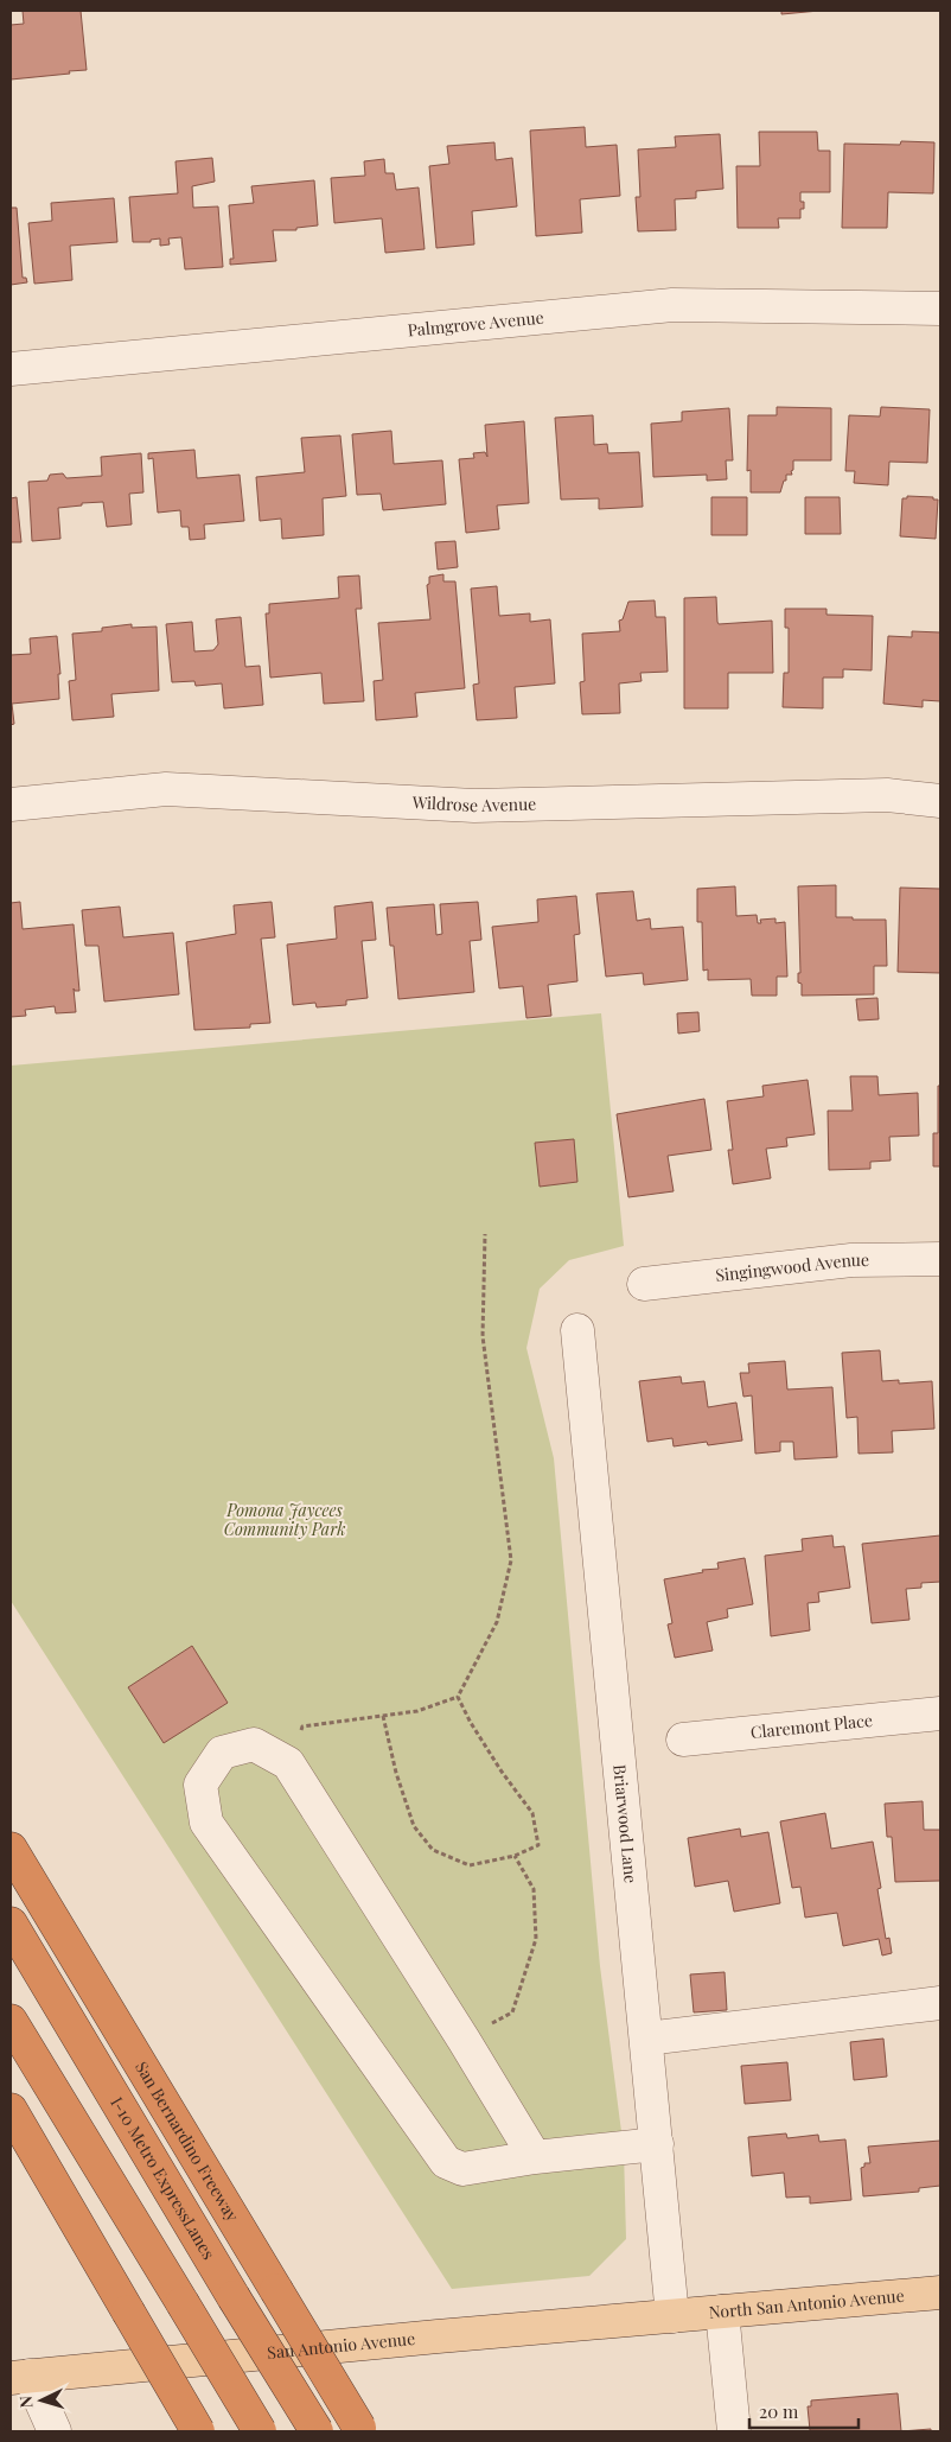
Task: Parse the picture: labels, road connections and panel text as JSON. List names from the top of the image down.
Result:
{
  "streets": {
    "highway": ["San Bernardino Freeway", "I-10 Metro ExpressLanes"],
    "main road": ["North San Antonio Avenue", "San Antonio Avenue"],
    "street": [
      "Palmgrove Avenue",
      "Wildrose Avenue",
      "Singingwood Avenue",
      "Claremont Place",
      "Briarwood Lane"
    ]
  },
  "crossings": [
    ["Briarwood Lane", "North San Antonio Avenue"],
    ["Briarwood Lane", "San Antonio Avenue"],
    ["North San Antonio Avenue", "San Antonio Avenue"]
  ],
  "parks": ["Pomona Jaycees Community Park"],
  "scale_bar": "20 m",
  "north": "left"
}
